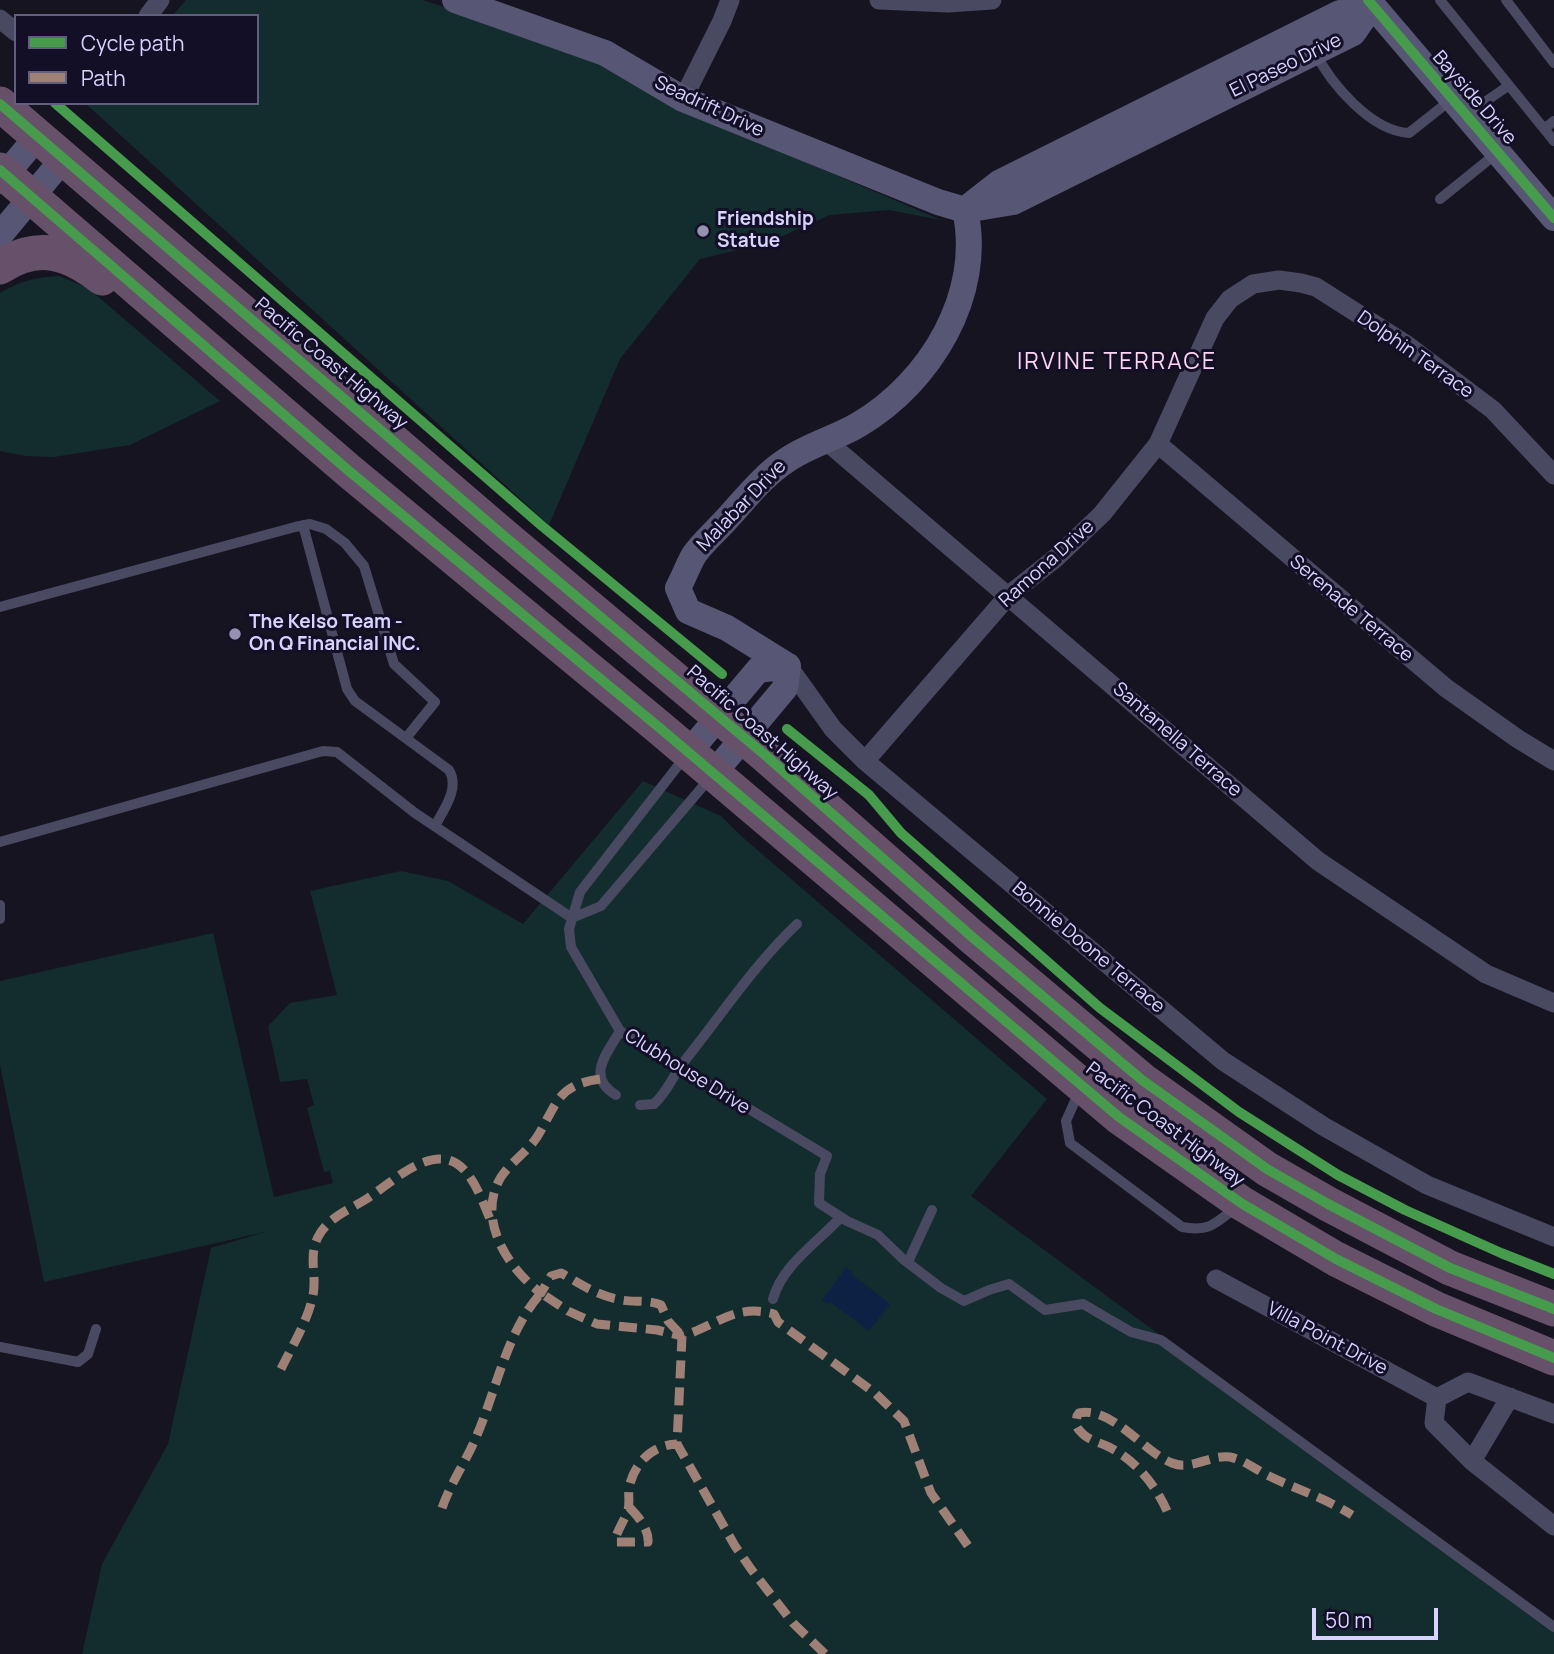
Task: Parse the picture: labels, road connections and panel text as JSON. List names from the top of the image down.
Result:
{
  "streets": {
    "highway": ["Pacific Coast Highway"],
    "street": [
      "El Paseo Drive",
      "Bayside Drive",
      "Seadrift Drive",
      "Dolphin Terrace",
      "Malabar Drive",
      "Ramona Drive",
      "Serenade Terrace",
      "Santanella Terrace",
      "Bonnie Doone Terrace",
      "Villa Point Drive"
    ],
    "lane": ["Clubhouse Drive"]
  },
  "crossings": [
    ["El Paseo Drive", "Bayside Drive"],
    ["El Paseo Drive", "Seadrift Drive"],
    ["El Paseo Drive", "Malabar Drive"],
    ["Seadrift Drive", "Malabar Drive"],
    ["Dolphin Terrace", "Ramona Drive"],
    ["Pacific Coast Highway", "Clubhouse Drive"],
    ["Malabar Drive", "Santanella Terrace"],
    ["Malabar Drive", "Bonnie Doone Terrace"],
    ["Ramona Drive", "Serenade Terrace"],
    ["Ramona Drive", "Santanella Terrace"],
    ["Ramona Drive", "Bonnie Doone Terrace"]
  ],
  "districts": ["IRVINE TERRACE"],
  "places": ["Friendship Statue", "The Kelso Team - On Q Financial INC."],
  "legend": ["Cycle path", "Path"],
  "scale_bar": "50 m"
}
